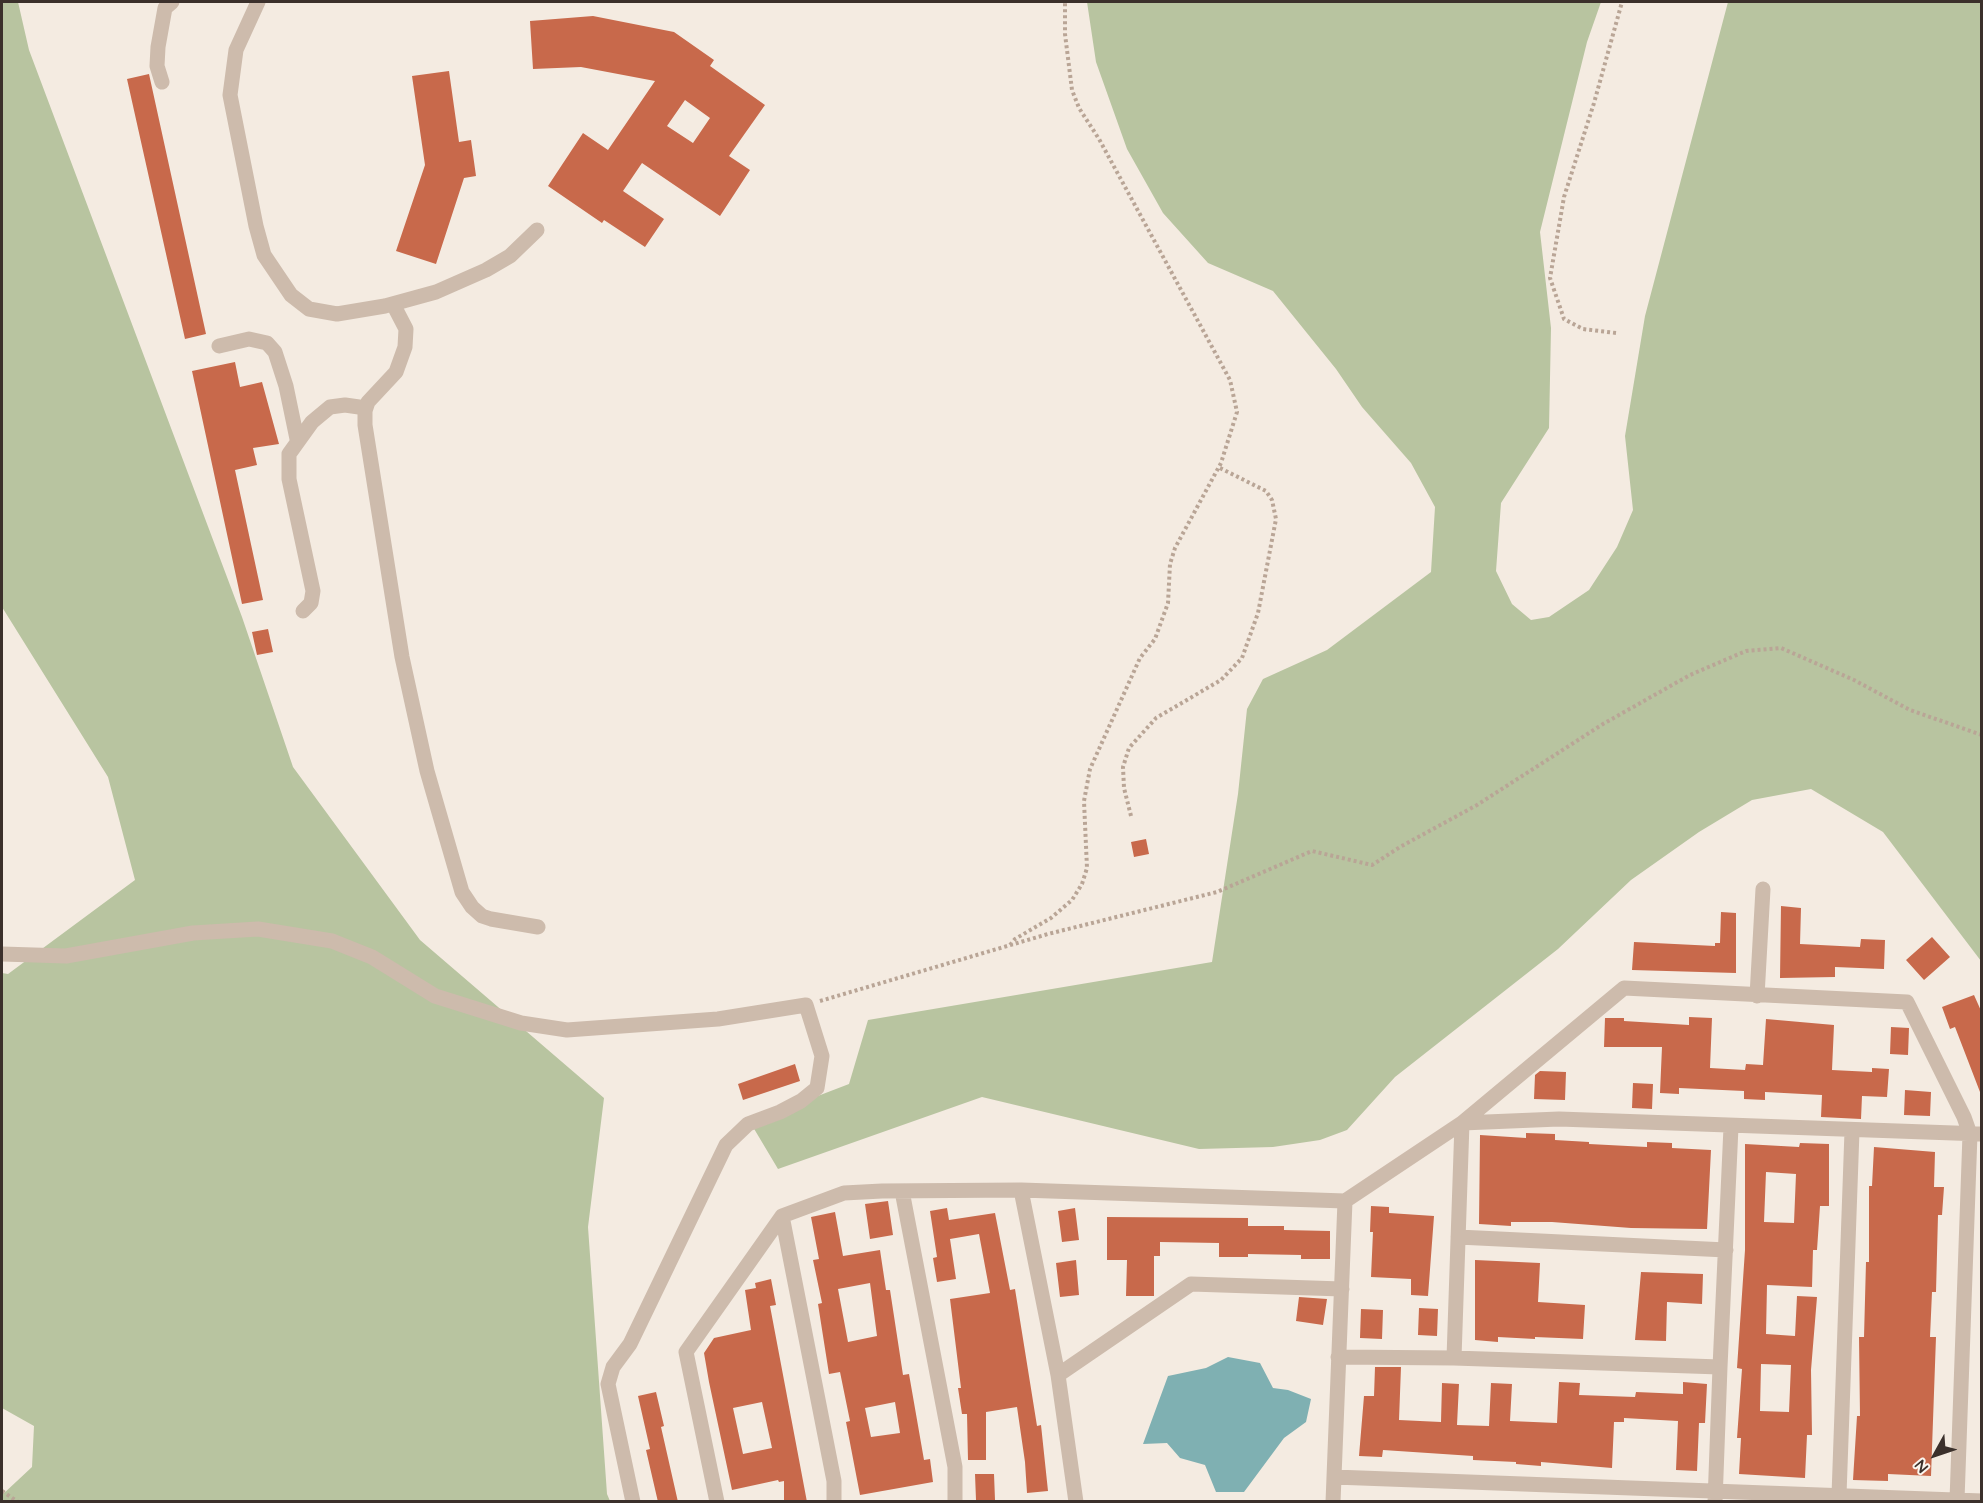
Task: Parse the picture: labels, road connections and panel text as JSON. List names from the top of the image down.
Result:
{
  "north": "bottom left"
}
